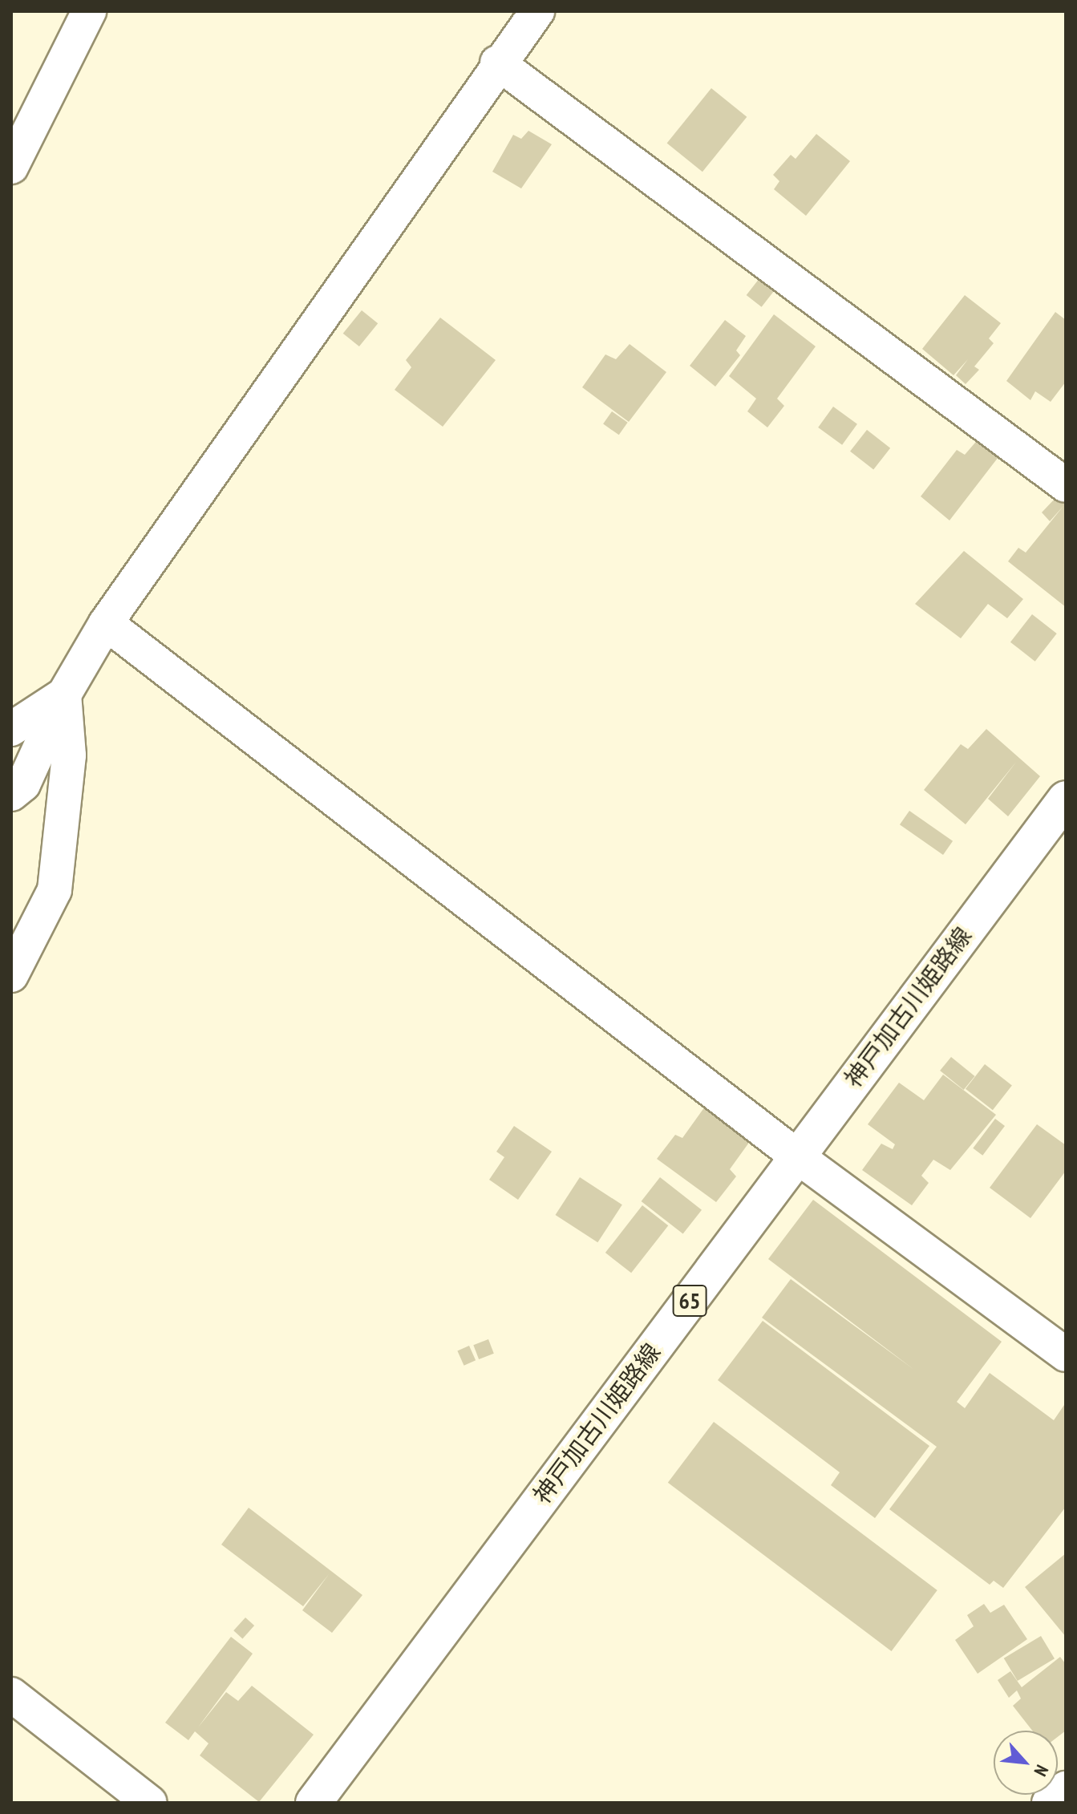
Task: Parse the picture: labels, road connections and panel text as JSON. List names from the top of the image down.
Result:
{
  "streets": {
    "main road": ["神戸加古川姫路線", "65"]
  },
  "north": "bottom right"
}
